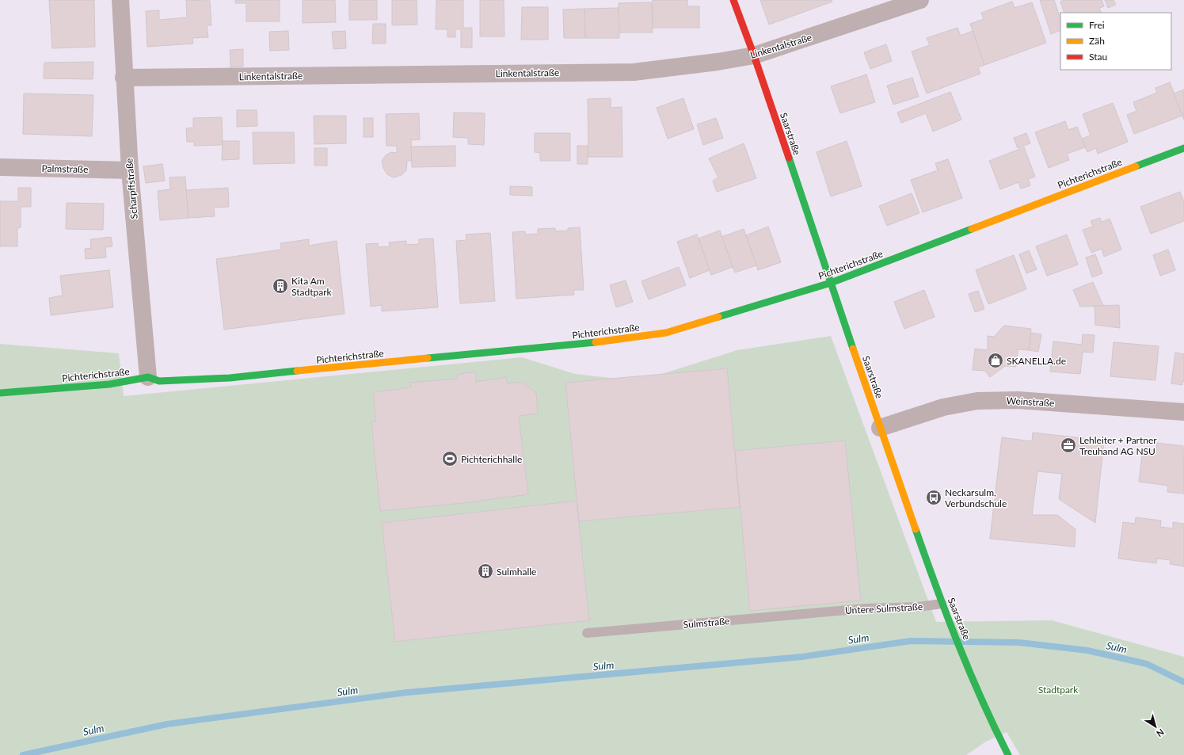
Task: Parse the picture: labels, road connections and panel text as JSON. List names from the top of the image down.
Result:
{
  "streets": {
    "street": [
      "Linkentalstraße",
      "Saarstraße",
      "Palmstraße",
      "Pichterichstraße",
      "Scharpffstraße",
      "Weinstraße"
    ],
    "lane": ["Untere Sulmstraße", "Sulmstraße"]
  },
  "crossings": [
    ["Linkentalstraße", "Saarstraße"],
    ["Linkentalstraße", "Scharpffstraße"],
    ["Saarstraße", "Pichterichstraße"],
    ["Saarstraße", "Weinstraße"],
    ["Saarstraße", "Untere Sulmstraße"],
    ["Palmstraße", "Scharpffstraße"],
    ["Pichterichstraße", "Scharpffstraße"],
    ["Untere Sulmstraße", "Sulmstraße"]
  ],
  "water": ["Sulm"],
  "parks": ["Stadtpark"],
  "places": {
    "building": ["Kita Am Stadtpark", "Sulmhalle"],
    "shop": ["SKANELLA.de"],
    "office": ["Lehleiter + Partner Treuhand AG NSU"],
    "sports": ["Pichterichhalle"],
    "bus stop": ["Neckarsulm, Verbundschule"]
  },
  "legend": ["Frei", "Zäh", "Stau"],
  "north": "bottom right"
}
